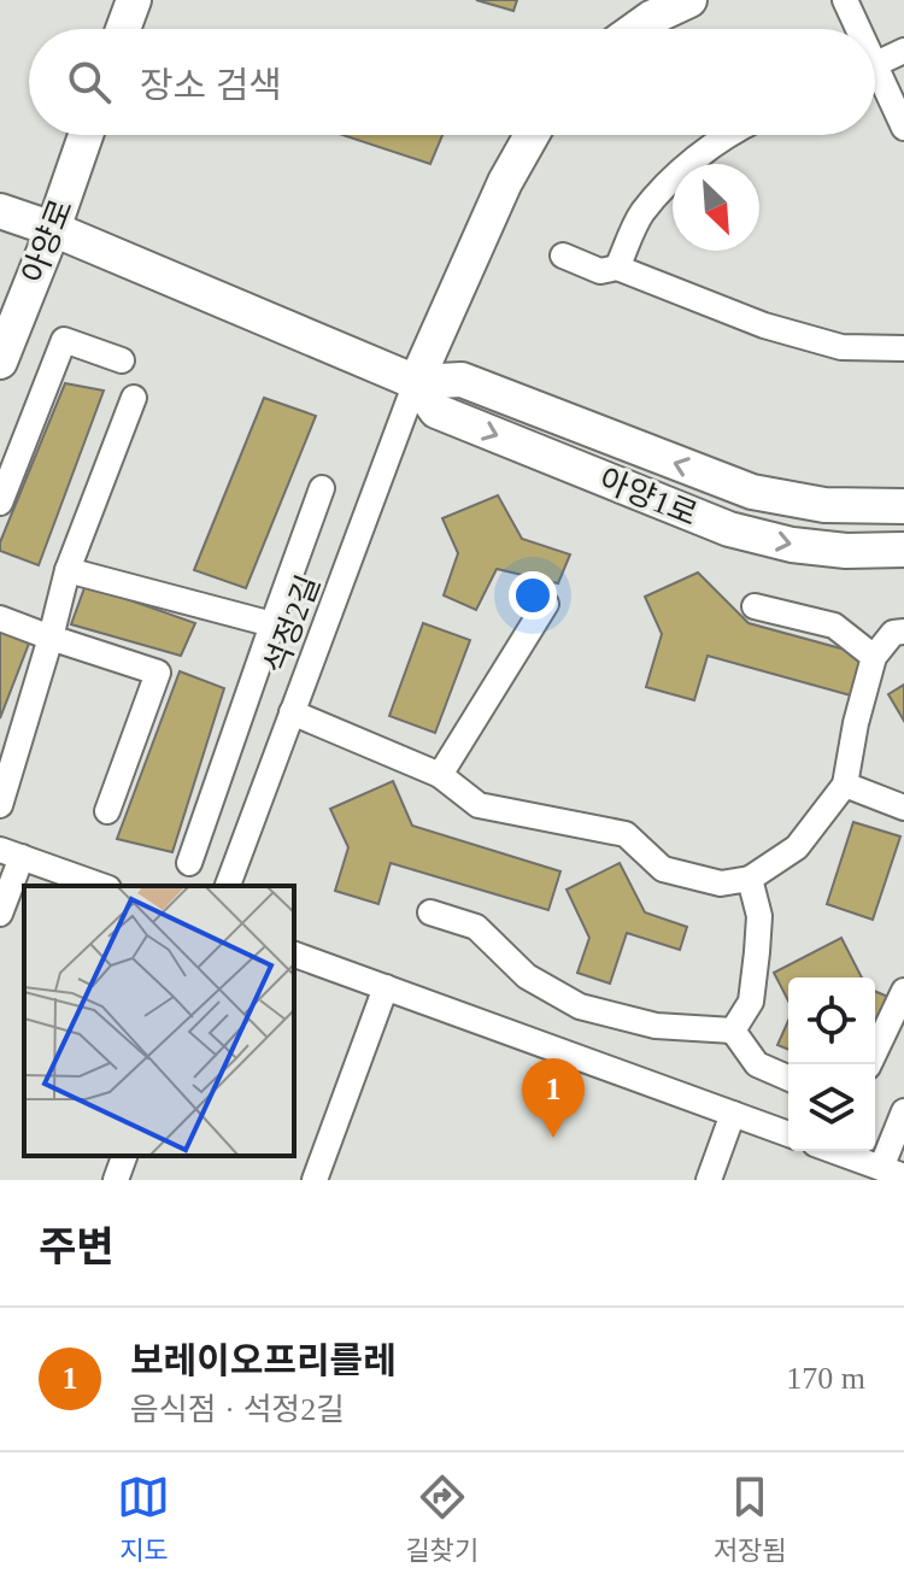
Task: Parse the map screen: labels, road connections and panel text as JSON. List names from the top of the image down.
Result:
{
  "streets": {
    "street": ["아양로", "아양1로", "석정2길"]
  },
  "crossings": [
    ["아양로", "아양1로"],
    ["아양1로", "석정2길"]
  ],
  "north": "bottom right",
  "page": {
    "search": "장소 검색",
    "pins": "1",
    "heading": "주변",
    "list": [
      {
        "mark": "1",
        "name": "보레이오프리를레",
        "note": "음식점 · 석정2길",
        "value": "170 m"
      }
    ],
    "nav": ["지도", "길찾기", "저장됨"]
  }
}
